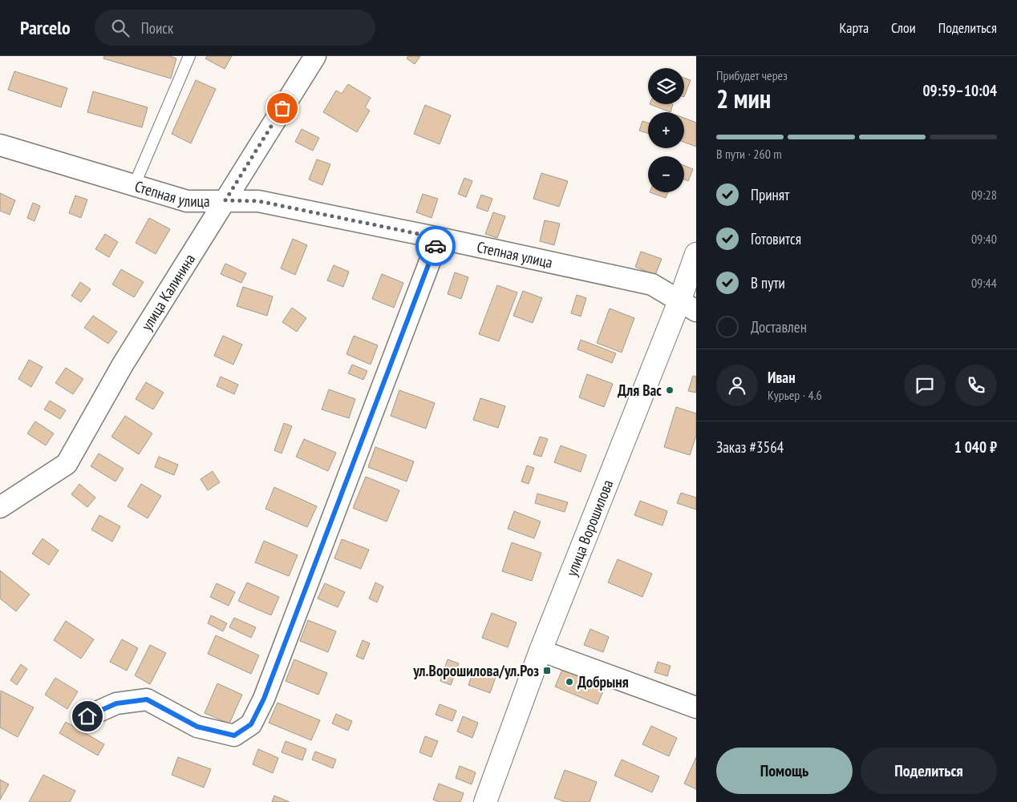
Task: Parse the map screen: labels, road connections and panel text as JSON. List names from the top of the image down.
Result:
{
  "streets": {
    "main road": ["улица Ворошилова"],
    "street": ["Степная улица", "улица Калинина"]
  },
  "crossings": [
    ["Степная улица", "улица Калинина"],
    ["Степная улица", "улица Ворошилова"]
  ],
  "places": {
    "other": ["Для Вас", "Добрыня"],
    "transit": ["ул.Ворошилова/ул.Роз"]
  },
  "page": {
    "header": "Parcelo",
    "search": "Поиск",
    "nav": ["Карта", "Слои", "Поделиться"],
    "heading": ["2 мин", "Прибудет через", "09:59–10:04"],
    "panel": [
      "Иван",
      "Курьер · 4.6",
      "Заказ #3564",
      "1 040 ₽"
    ],
    "map_buttons": ["+", "−"],
    "bar": "В пути · 260 m",
    "list": [
      ["Принят", "09:28"],
      ["Готовится", "09:40"],
      ["В пути", "09:44"],
      "Доставлен"
    ],
    "buttons": ["Помощь", "Поделиться"]
  }
}
